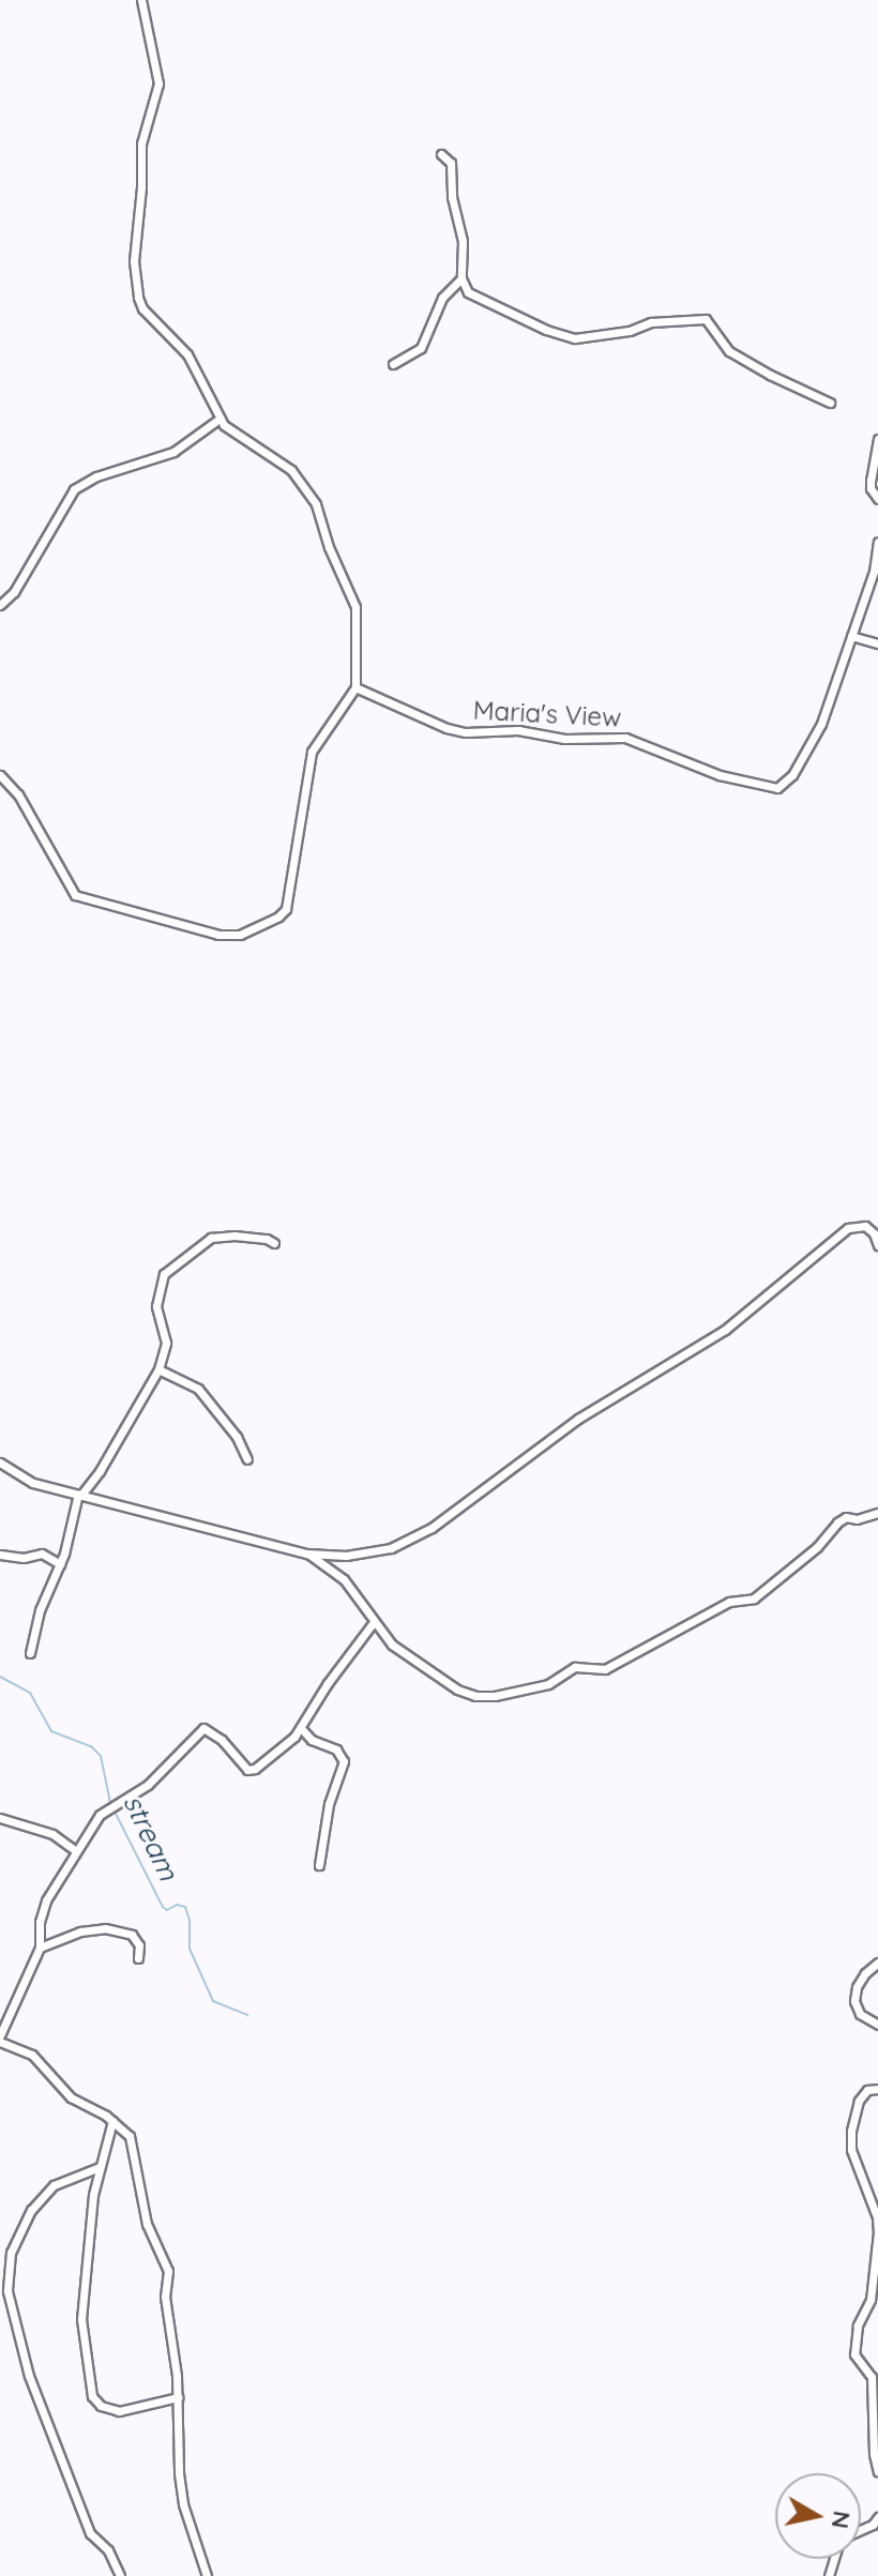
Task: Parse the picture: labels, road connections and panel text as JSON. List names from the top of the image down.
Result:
{
  "streets": {
    "street": ["Maria's View"]
  },
  "water": ["stream"],
  "north": "right"
}
